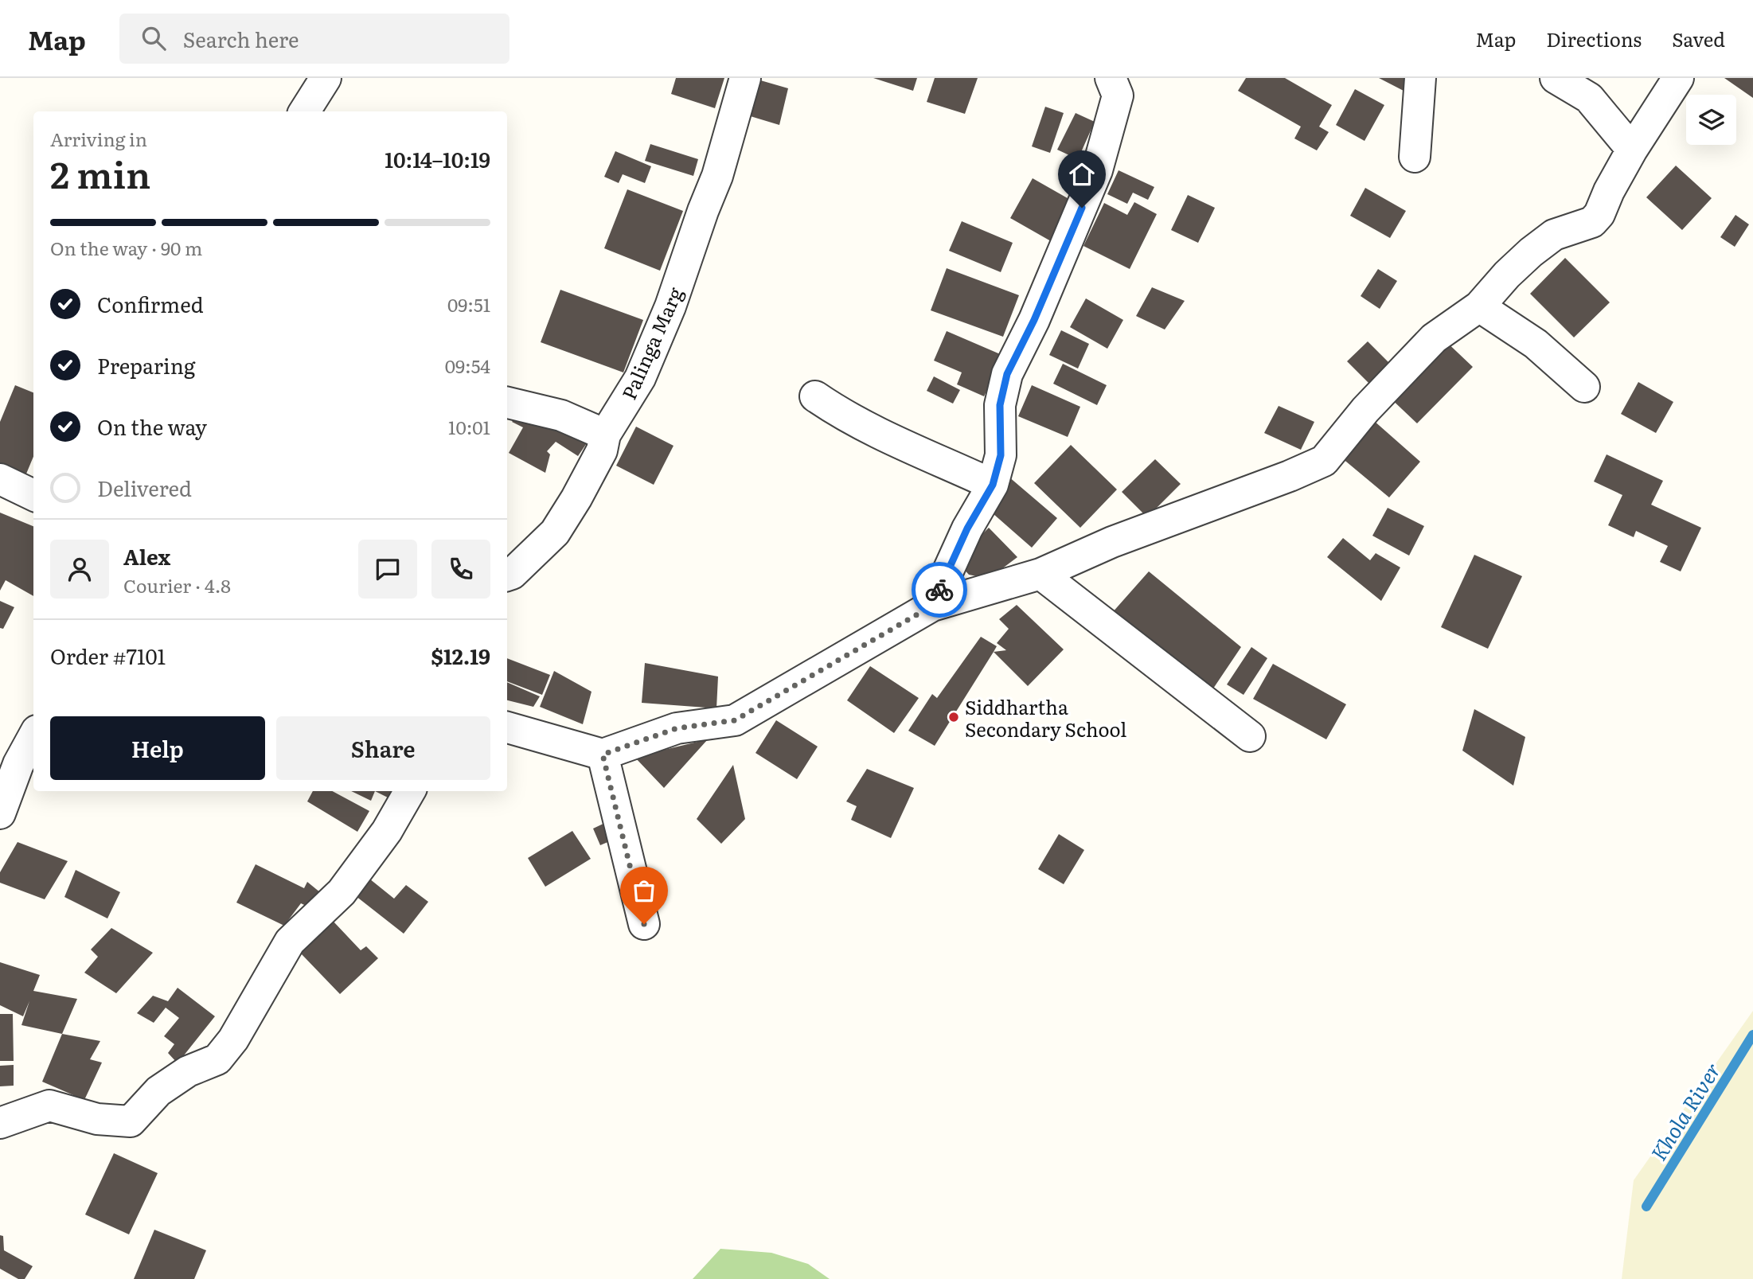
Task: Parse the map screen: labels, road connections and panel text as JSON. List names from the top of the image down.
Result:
{
  "streets": {
    "street": ["Palinga Marg"]
  },
  "water": ["Khola River"],
  "places": ["Siddhartha Secondary School"],
  "page": {
    "header": "Map",
    "search": "Search here",
    "nav": ["Map", "Directions", "Saved"],
    "heading": ["2 min", "Arriving in", "10:14–10:19"],
    "panel": [
      "Alex",
      "Courier · 4.8",
      "Order #7101",
      "$12.19"
    ],
    "bar": "On the way · 90 m",
    "list": [
      ["Confirmed", "09:51"],
      ["Preparing", "09:54"],
      ["On the way", "10:01"],
      "Delivered"
    ],
    "buttons": ["Help", "Share"]
  }
}
